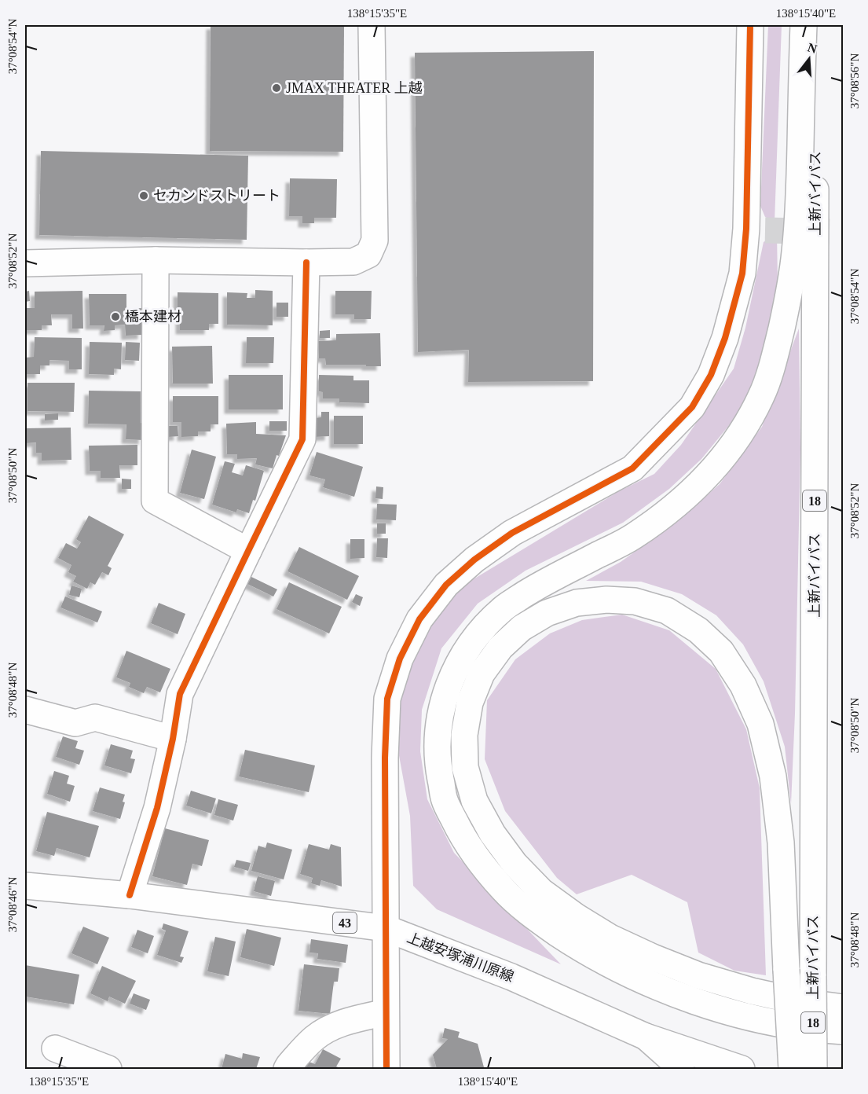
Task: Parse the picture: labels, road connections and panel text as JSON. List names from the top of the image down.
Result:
{
  "streets": {
    "main road": [
      "上新バイパス",
      "18",
      "43",
      "上越安塚浦川原線"
    ]
  },
  "places": ["JMAX THEATER 上越", "セカンドストリート", "橋本建材"],
  "north": "top",
  "coordinates": [
    "138°15'35\"E",
    "138°15'40\"E",
    "37°08'54\"N",
    "37°08'56\"N",
    "37°08'52\"N",
    "37°08'50\"N",
    "37°08'48\"N",
    "37°08'46\"N"
  ]
}
